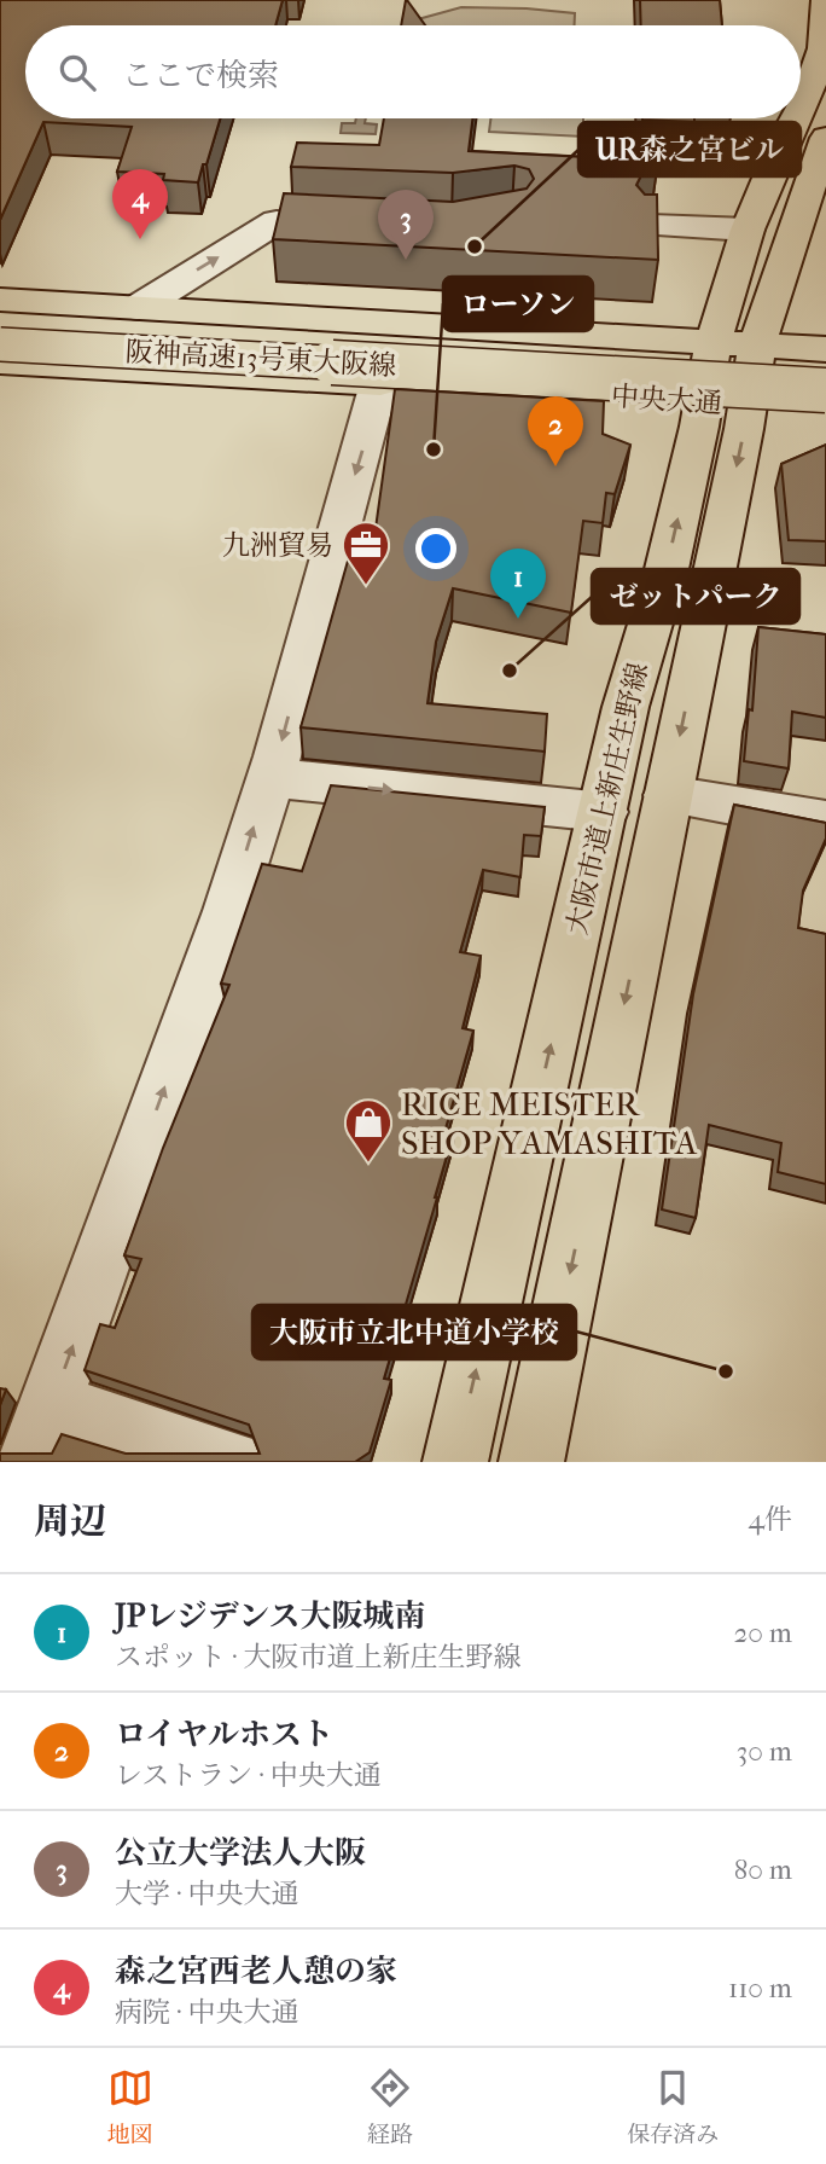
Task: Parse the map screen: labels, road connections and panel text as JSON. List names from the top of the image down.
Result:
{
  "streets": {
    "main road": ["阪神高速13号東大阪線", "中央大通", "大阪市道上新庄生野線"]
  },
  "crossings": [
    ["中央大通", "大阪市道上新庄生野線"]
  ],
  "places": {
    "other": [
      "UR森之宮ビル",
      "ローソン",
      "ゼットパーク",
      "大阪市立北中道小学校"
    ],
    "office": ["九洲貿易"],
    "shop": ["RICE MEISTER SHOP YAMASHITA"]
  },
  "page": {
    "search": "ここで検索",
    "pins": [
      "4",
      "3",
      "2",
      "1"
    ],
    "heading": ["周辺", "4件"],
    "list": [
      {
        "mark": "1",
        "name": "JPレジデンス大阪城南",
        "note": "スポット · 大阪市道上新庄生野線",
        "value": "20 m"
      },
      {
        "mark": "2",
        "name": "ロイヤルホスト",
        "note": "レストラン · 中央大通",
        "value": "30 m"
      },
      {
        "mark": "3",
        "name": "公立大学法人大阪",
        "note": "大学 · 中央大通",
        "value": "80 m"
      },
      {
        "mark": "4",
        "name": "森之宮西老人憩の家",
        "note": "病院 · 中央大通",
        "value": "110 m"
      }
    ],
    "nav": ["地図", "経路", "保存済み"]
  }
}
